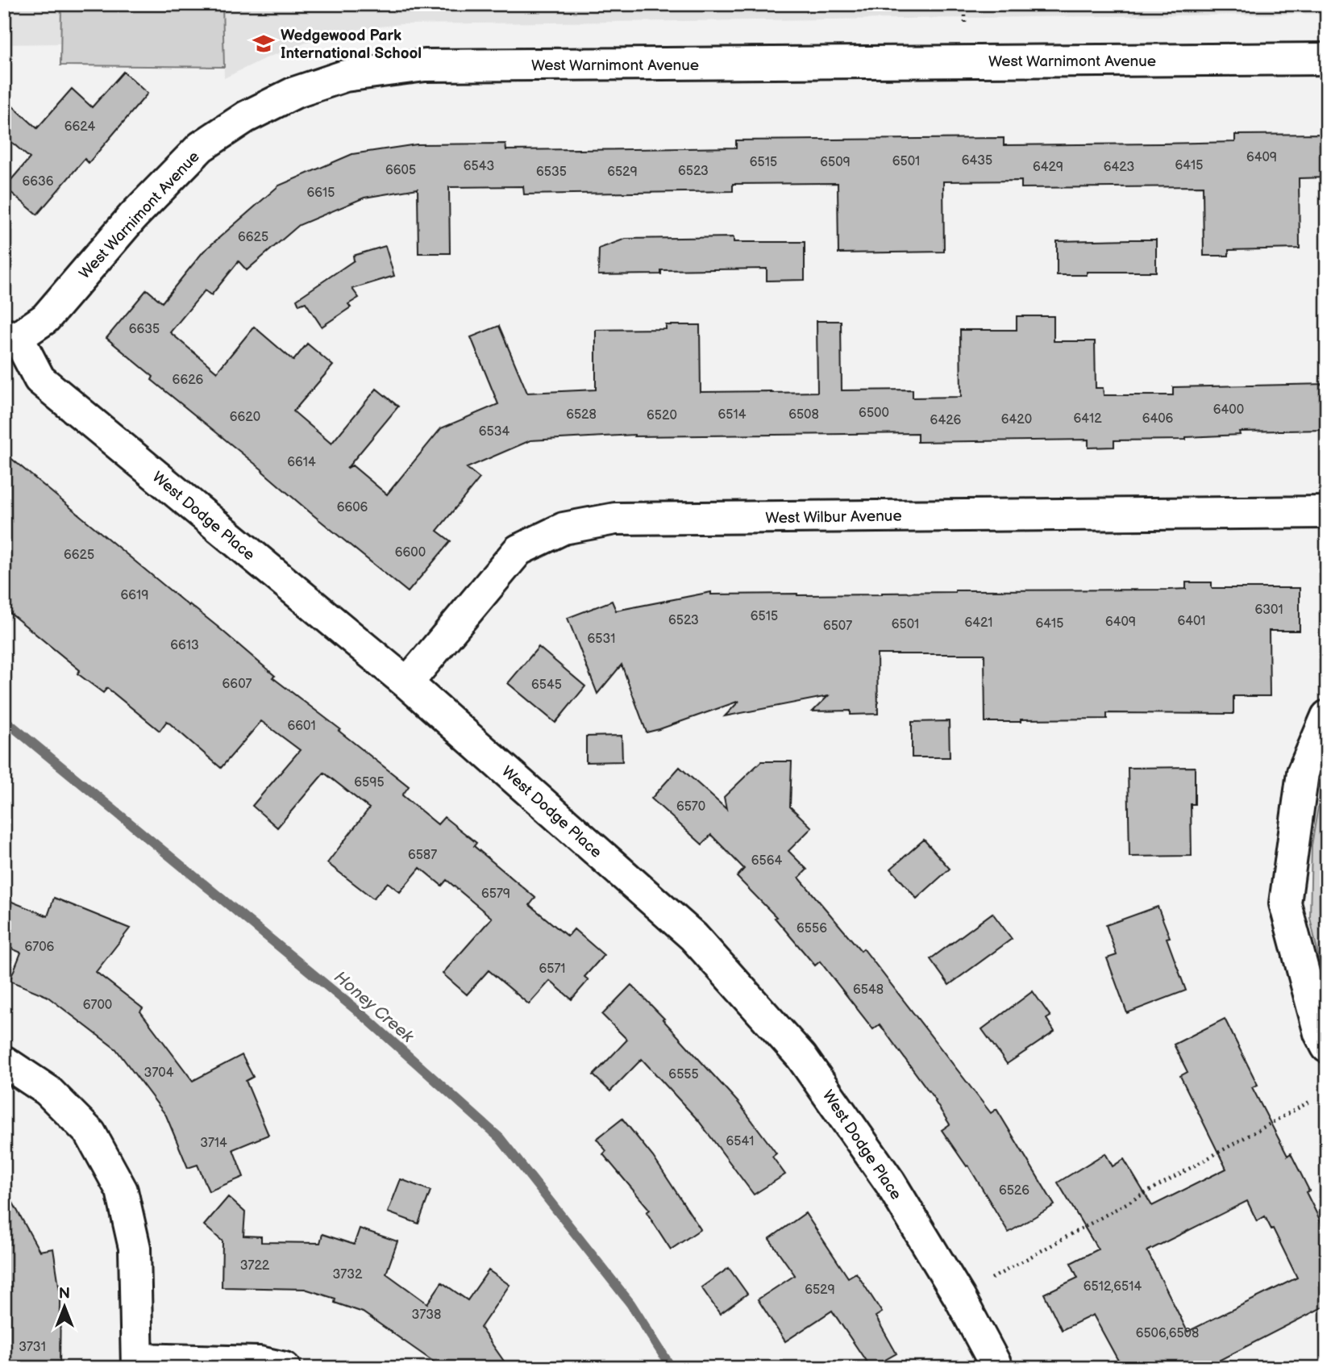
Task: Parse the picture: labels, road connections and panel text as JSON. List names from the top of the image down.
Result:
{
  "streets": {
    "street": ["West Warnimont Avenue", "West Dodge Place", "West Wilbur Avenue"]
  },
  "crossings": [
    ["West Warnimont Avenue", "West Dodge Place"],
    ["West Dodge Place", "West Wilbur Avenue"]
  ],
  "water": ["Honey Creek"],
  "places": {
    "school or university": ["Wedgewood Park International School"]
  },
  "house_numbers": [
    "6624",
    "6409",
    "6435",
    "6501",
    "6515",
    "6509",
    "6415",
    "6543",
    "6429",
    "6423",
    "6605",
    "6523",
    "6535",
    "6529",
    "6636",
    "6615",
    "6625",
    "6635",
    "6626",
    "6400",
    "6500",
    "6528",
    "6514",
    "6508",
    "6520",
    "6620",
    "6412",
    "6406",
    "6420",
    "6426",
    "6534",
    "6614",
    "6606",
    "6600",
    "6625",
    "6619",
    "6301",
    "6515",
    "6523",
    "6401",
    "6409",
    "6421",
    "6415",
    "6501",
    "6507",
    "6531",
    "6613",
    "6607",
    "6545",
    "6601",
    "6595",
    "6570",
    "6587",
    "6564",
    "6579",
    "6556",
    "6706",
    "6571",
    "6548",
    "6700",
    "3704",
    "6555",
    "6541",
    "3714",
    "6526",
    "3722",
    "3732",
    "6512,6514",
    "6529",
    "3738",
    "6506,6508",
    "3731"
  ],
  "north": "top"
}
